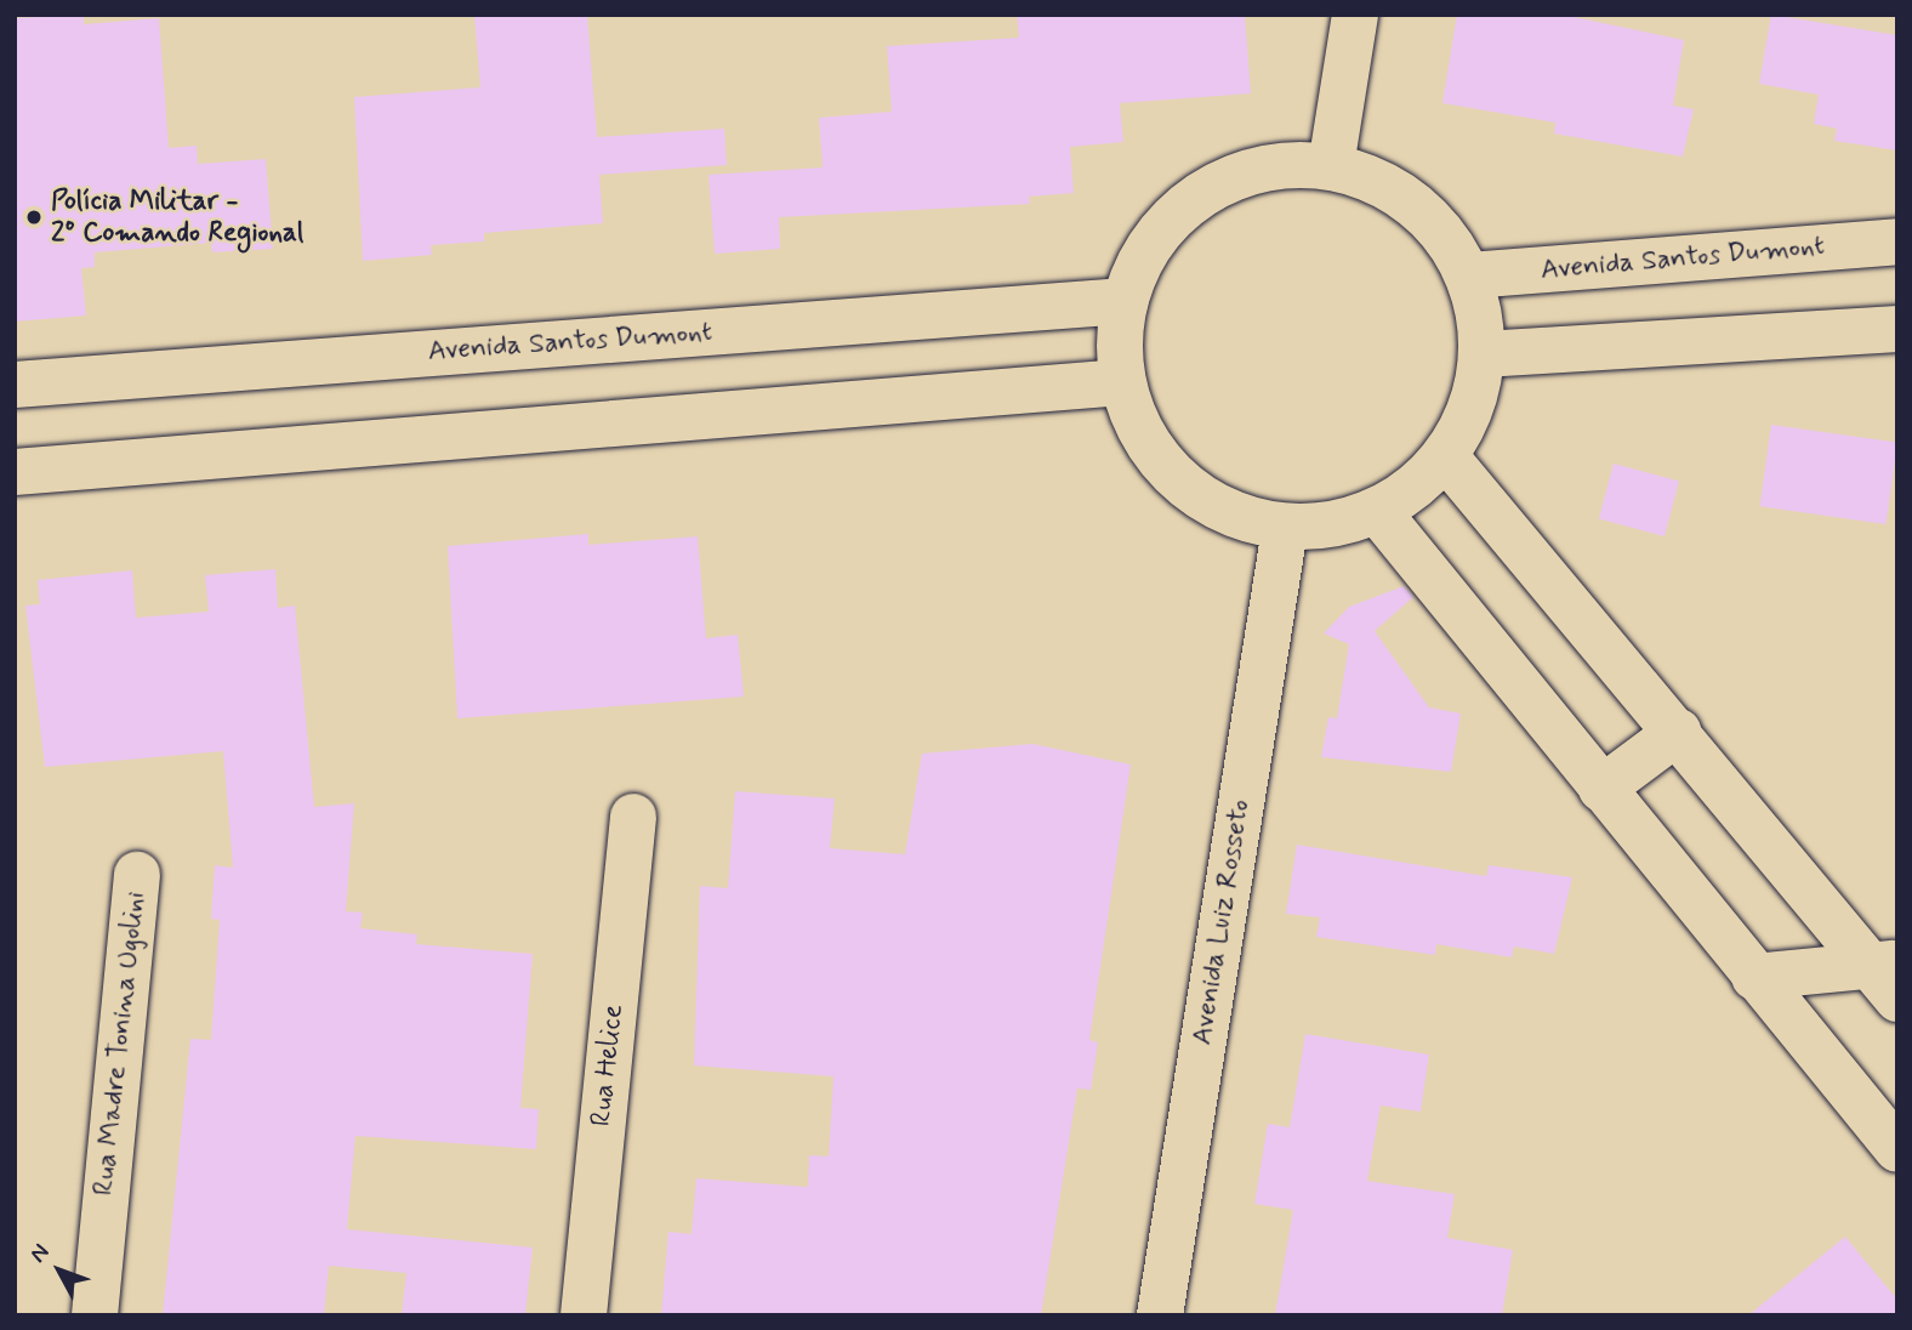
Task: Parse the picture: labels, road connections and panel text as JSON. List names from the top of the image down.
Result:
{
  "streets": {
    "main road": [
      "Avenida Santos Dumont",
      "Avenida Luiz Rosseto",
      "Rua Madre Tonina Ugolini",
      "Rua Helice"
    ]
  },
  "places": ["Polícia Militar - 2º Comando Regional"],
  "north": "top left"
}
